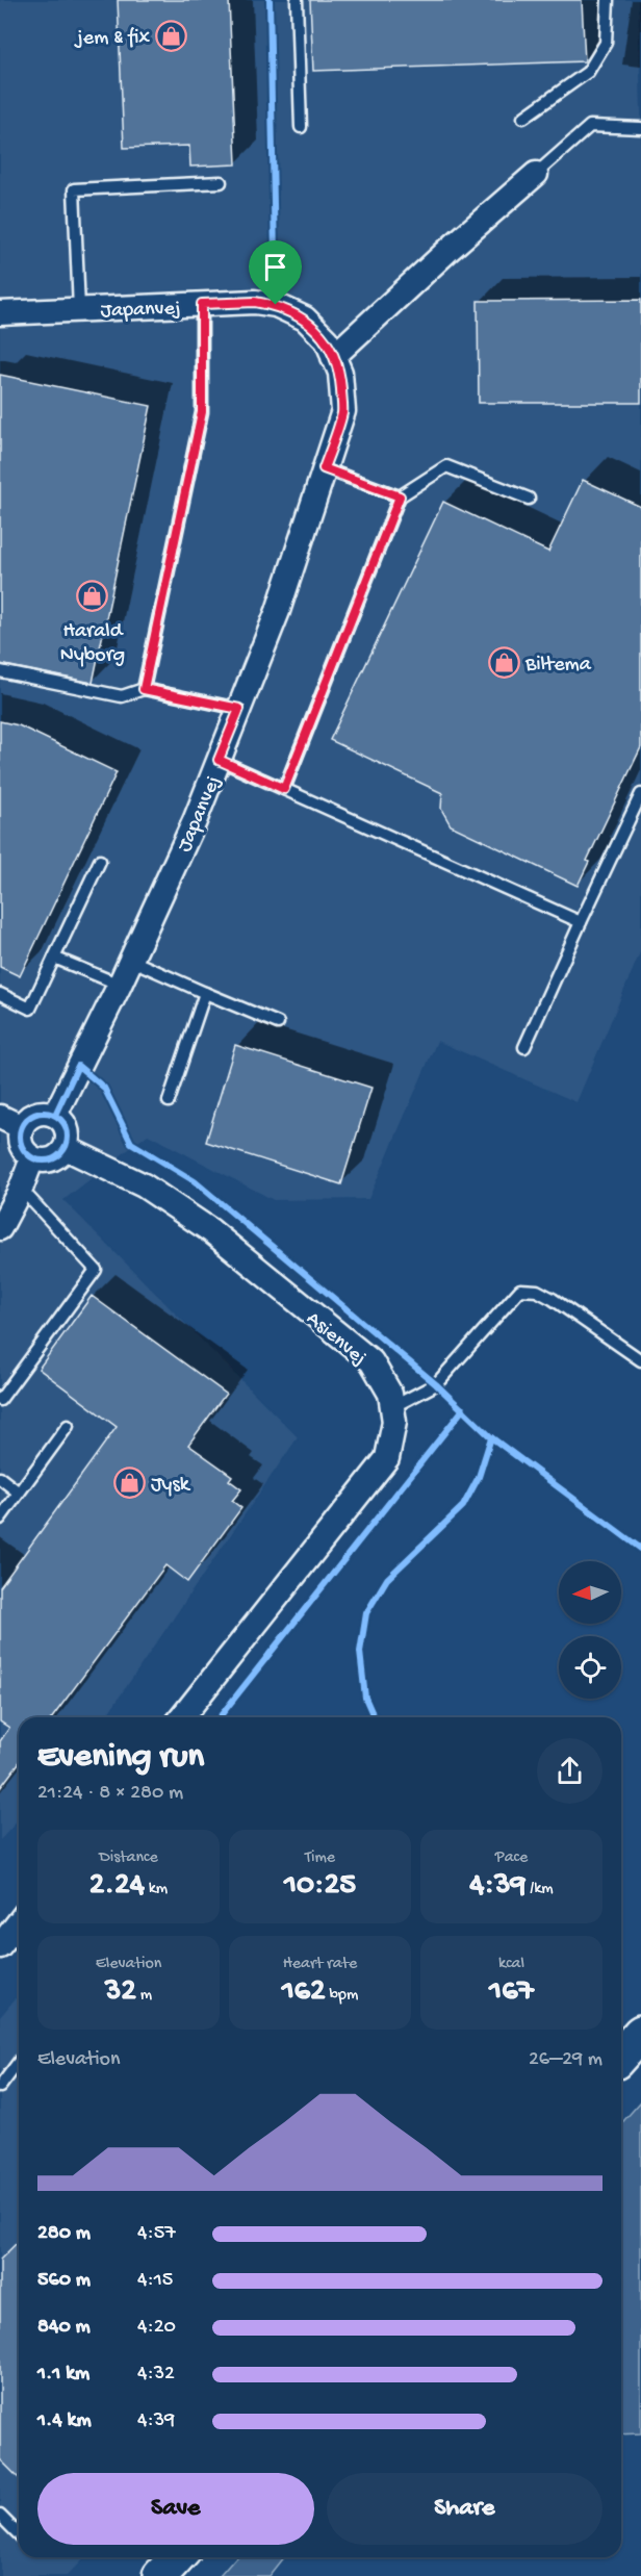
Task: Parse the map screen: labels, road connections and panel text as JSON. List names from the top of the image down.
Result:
{
  "streets": {
    "street": ["Japanvej", "Asienvej"]
  },
  "crossings": [
    ["Japanvej", "Asienvej"]
  ],
  "places": {
    "shop": [
      "jem & fix",
      "Harald Nyborg",
      "Biltema",
      "Jysk"
    ]
  },
  "north": "left",
  "page": {
    "heading": ["Evening run", "21:24 · 8 × 280 m"],
    "stats": [
      ["Distance", "2.24 km"],
      ["Time", "10:25"],
      ["Pace", "4:39 /km"],
      ["Elevation", "32 m"],
      ["Heart rate", "162 bpm"],
      ["kcal", "167"]
    ],
    "chart": ["Elevation", "26–29 m"],
    "list": [
      {
        "name": "280 m",
        "note": "4:57"
      },
      {
        "name": "560 m",
        "note": "4:15"
      },
      {
        "name": "840 m",
        "note": "4:20"
      },
      {
        "name": "1.1 km",
        "note": "4:32"
      },
      {
        "name": "1.4 km",
        "note": "4:39"
      }
    ],
    "buttons": ["Save", "Share"]
  }
}
